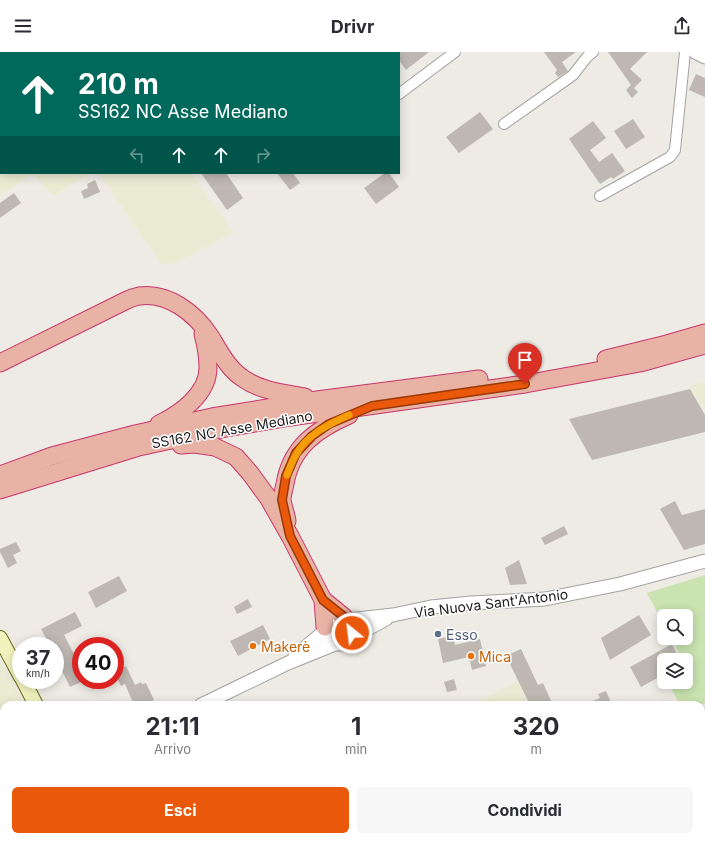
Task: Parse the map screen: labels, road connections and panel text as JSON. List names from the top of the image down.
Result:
{
  "streets": {
    "highway": ["SS162 NC Asse Mediano"],
    "street": ["Via Nuova Sant'Antonio"]
  },
  "places": ["Esso", "Makerè", "Mica"],
  "page": {
    "header": "Drivr",
    "turn": ["210 m", "SS162 NC Asse Mediano"],
    "speed": "37 km/h",
    "limit": "40",
    "eta": [
      "21:11",
      "Arrivo",
      "1",
      "min",
      "320",
      "m"
    ],
    "buttons": ["Esci", "Condividi"]
  }
}
